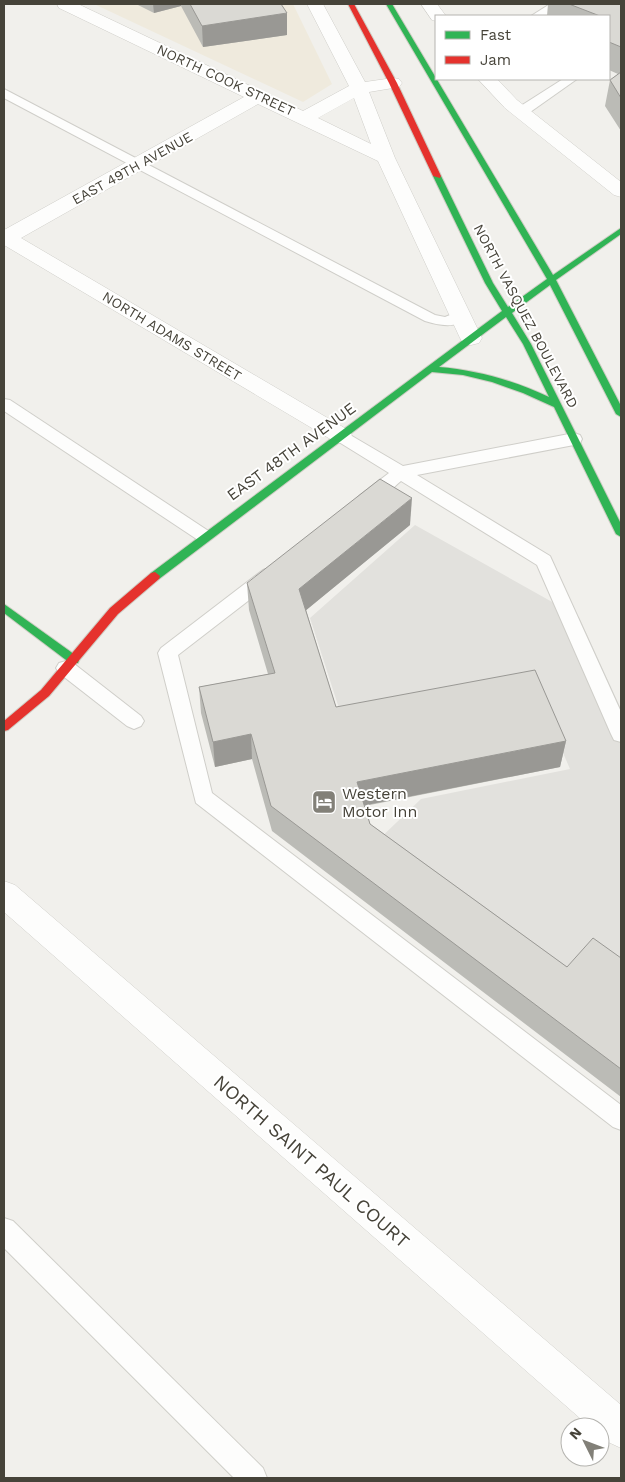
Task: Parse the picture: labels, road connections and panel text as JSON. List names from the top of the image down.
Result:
{
  "streets": {
    "main road": ["NORTH VASQUEZ BOULEVARD", "EAST 48TH AVENUE"],
    "street": [
      "NORTH COOK STREET",
      "EAST 49TH AVENUE",
      "NORTH ADAMS STREET",
      "NORTH SAINT PAUL COURT"
    ]
  },
  "crossings": [
    ["NORTH COOK STREET", "EAST 49TH AVENUE"],
    ["EAST 49TH AVENUE", "NORTH ADAMS STREET"],
    ["NORTH VASQUEZ BOULEVARD", "EAST 48TH AVENUE"],
    ["NORTH ADAMS STREET", "EAST 48TH AVENUE"]
  ],
  "places": {
    "hotel": ["Western Motor Inn"]
  },
  "legend": ["Fast", "Jam"],
  "north": "top left"
}
